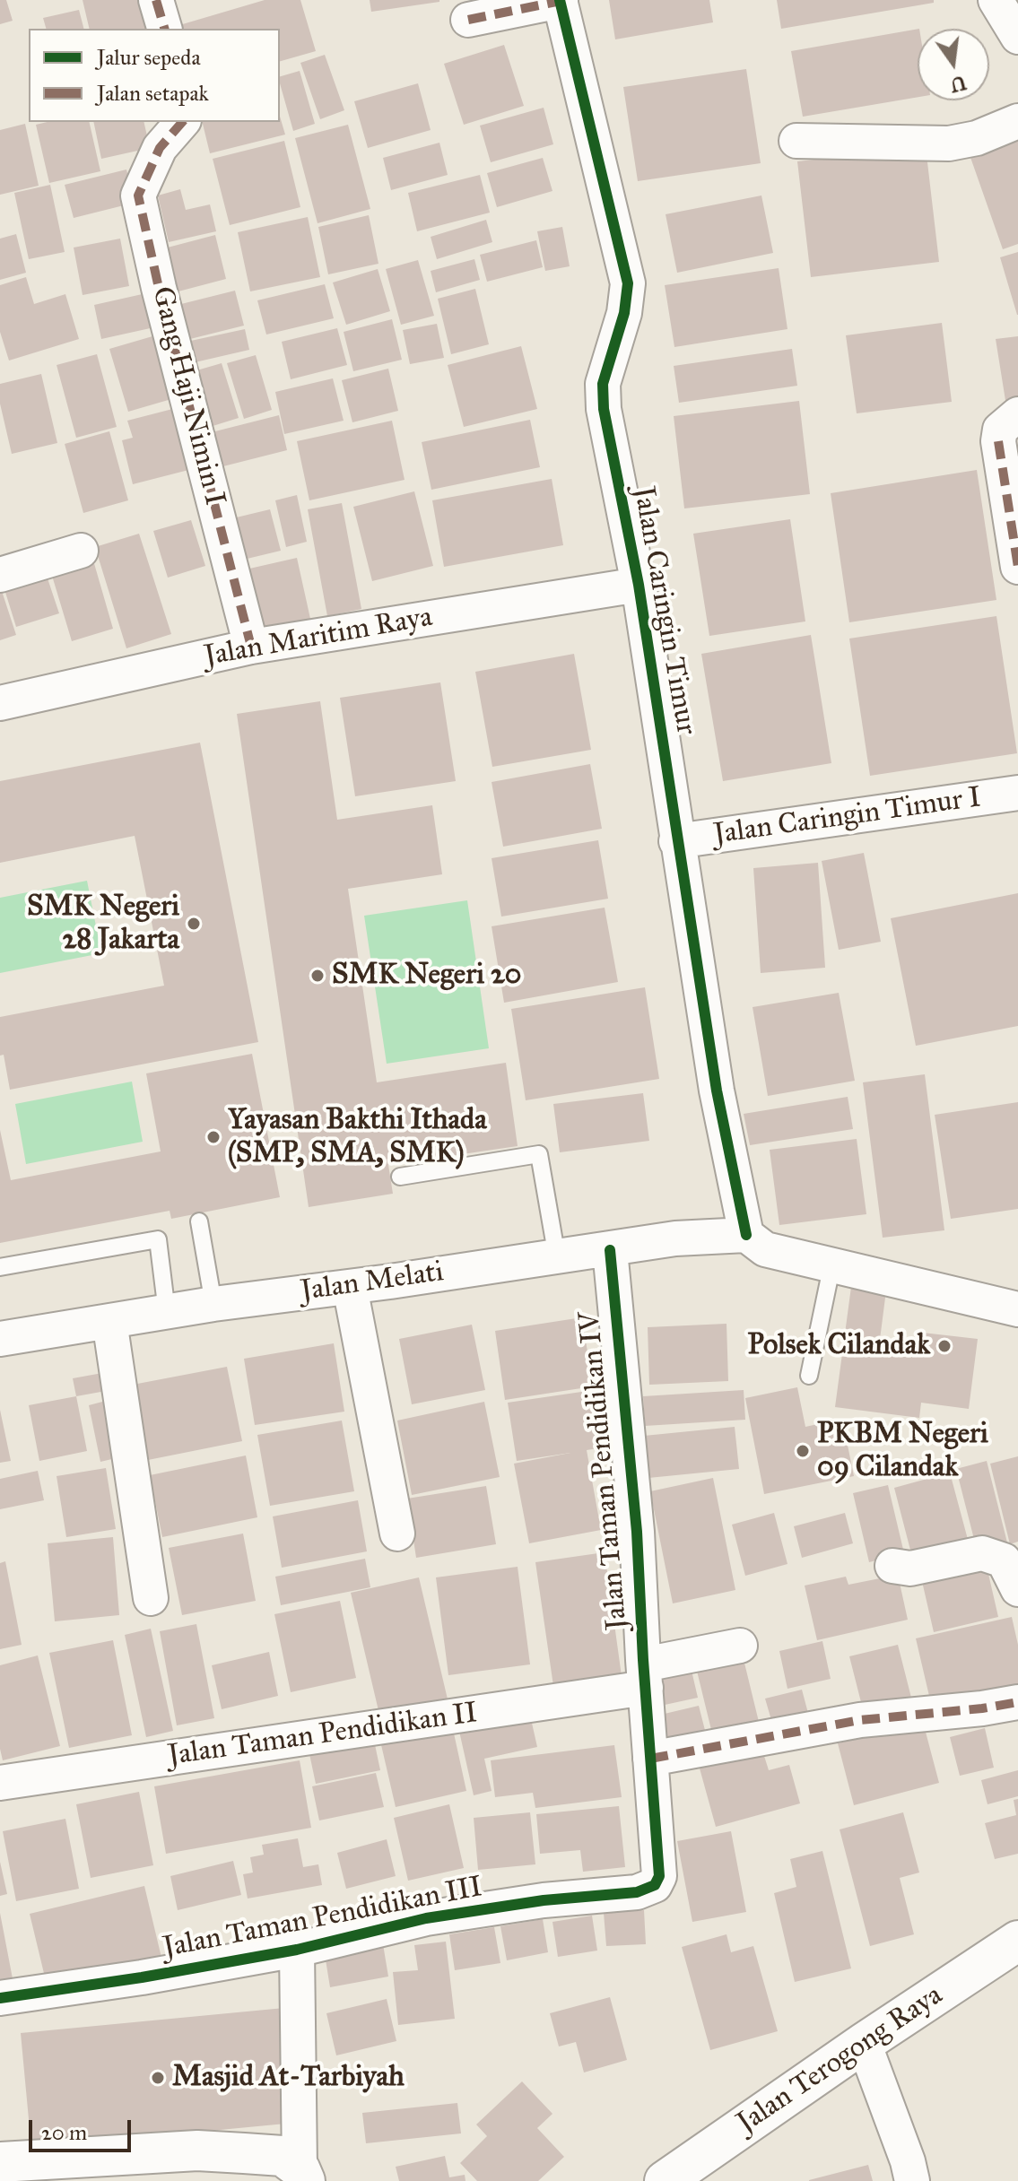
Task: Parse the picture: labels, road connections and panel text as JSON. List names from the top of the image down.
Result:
{
  "streets": {
    "street": [
      "Gang Haji Nimin I",
      "Jalan Caringin Timur",
      "Jalan Maritim Raya",
      "Jalan Caringin Timur I",
      "Jalan Melati",
      "Jalan Taman Pendidikan IV",
      "Jalan Taman Pendidikan II",
      "Jalan Taman Pendidikan III",
      "Jalan Terogong Raya"
    ]
  },
  "crossings": [
    ["Gang Haji Nimin I", "Jalan Maritim Raya"],
    ["Jalan Caringin Timur", "Jalan Maritim Raya"],
    ["Jalan Caringin Timur", "Jalan Caringin Timur I"],
    ["Jalan Caringin Timur", "Jalan Melati"],
    ["Jalan Melati", "Jalan Taman Pendidikan IV"],
    ["Jalan Taman Pendidikan IV", "Jalan Taman Pendidikan II"],
    ["Jalan Taman Pendidikan IV", "Jalan Taman Pendidikan III"]
  ],
  "places": [
    "SMK Negeri 28 Jakarta",
    "SMK Negeri 20",
    "Yayasan Bakthi Ithada (SMP, SMA, SMK)",
    "Polsek Cilandak",
    "PKBM Negeri 09 Cilandak",
    "Masjid At-Tarbiyah"
  ],
  "legend": ["Jalur sepeda", "Jalan setapak"],
  "scale_bar": "20 m",
  "north": "bottom"
}
